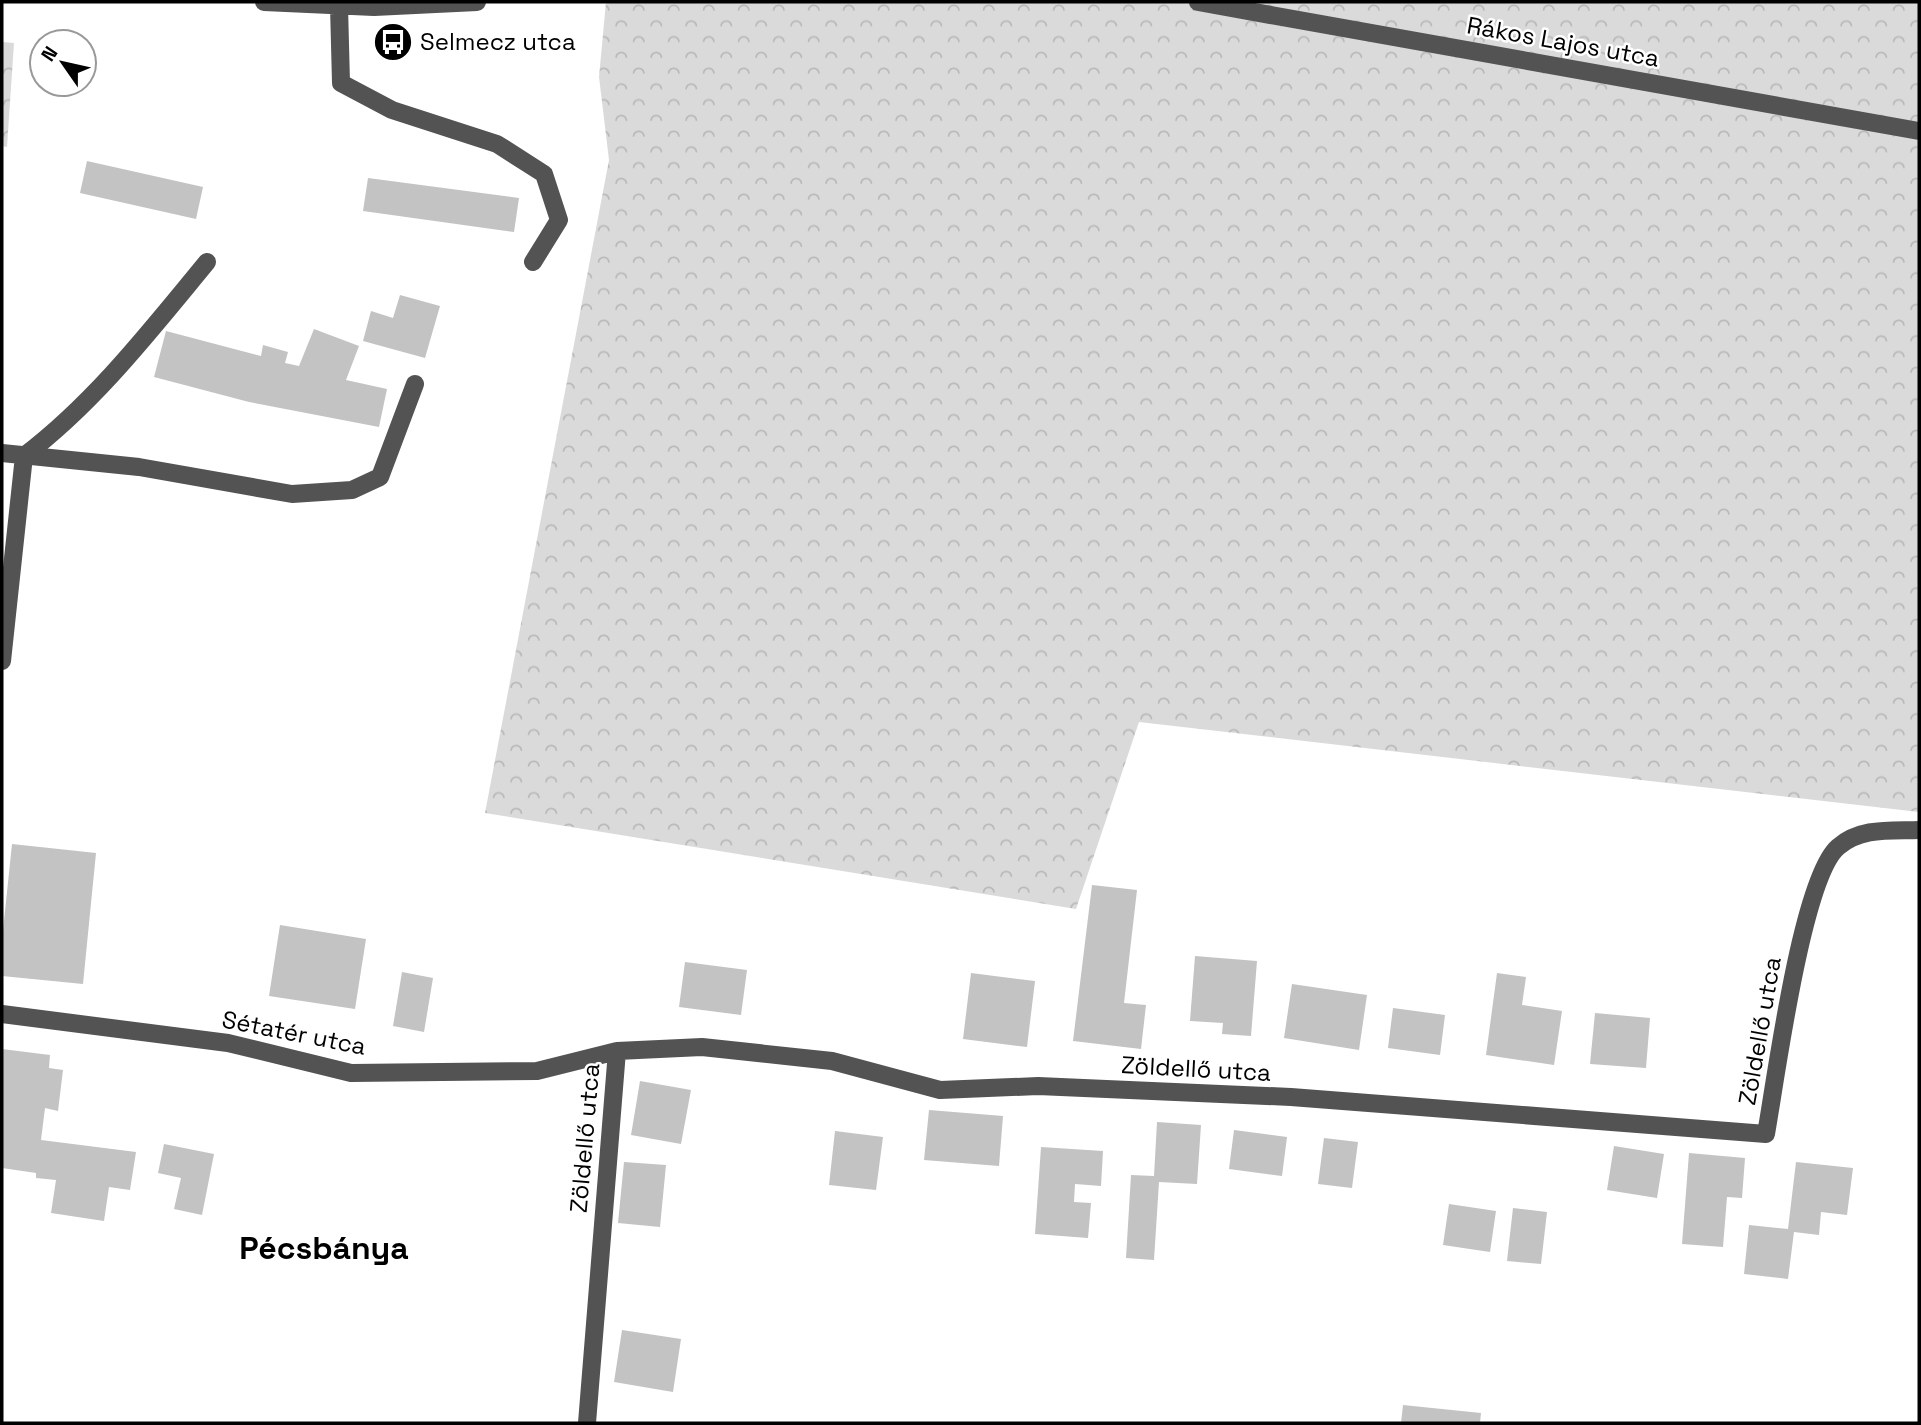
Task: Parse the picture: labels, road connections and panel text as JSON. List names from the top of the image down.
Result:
{
  "streets": {
    "street": ["Rákos Lajos utca", "Zöldellő utca", "Sétatér utca"]
  },
  "crossings": [
    ["Zöldellő utca", "Sétatér utca"]
  ],
  "districts": ["Pécsbánya"],
  "places": {
    "bus stop": ["Selmecz utca"]
  },
  "north": "top left"
}
